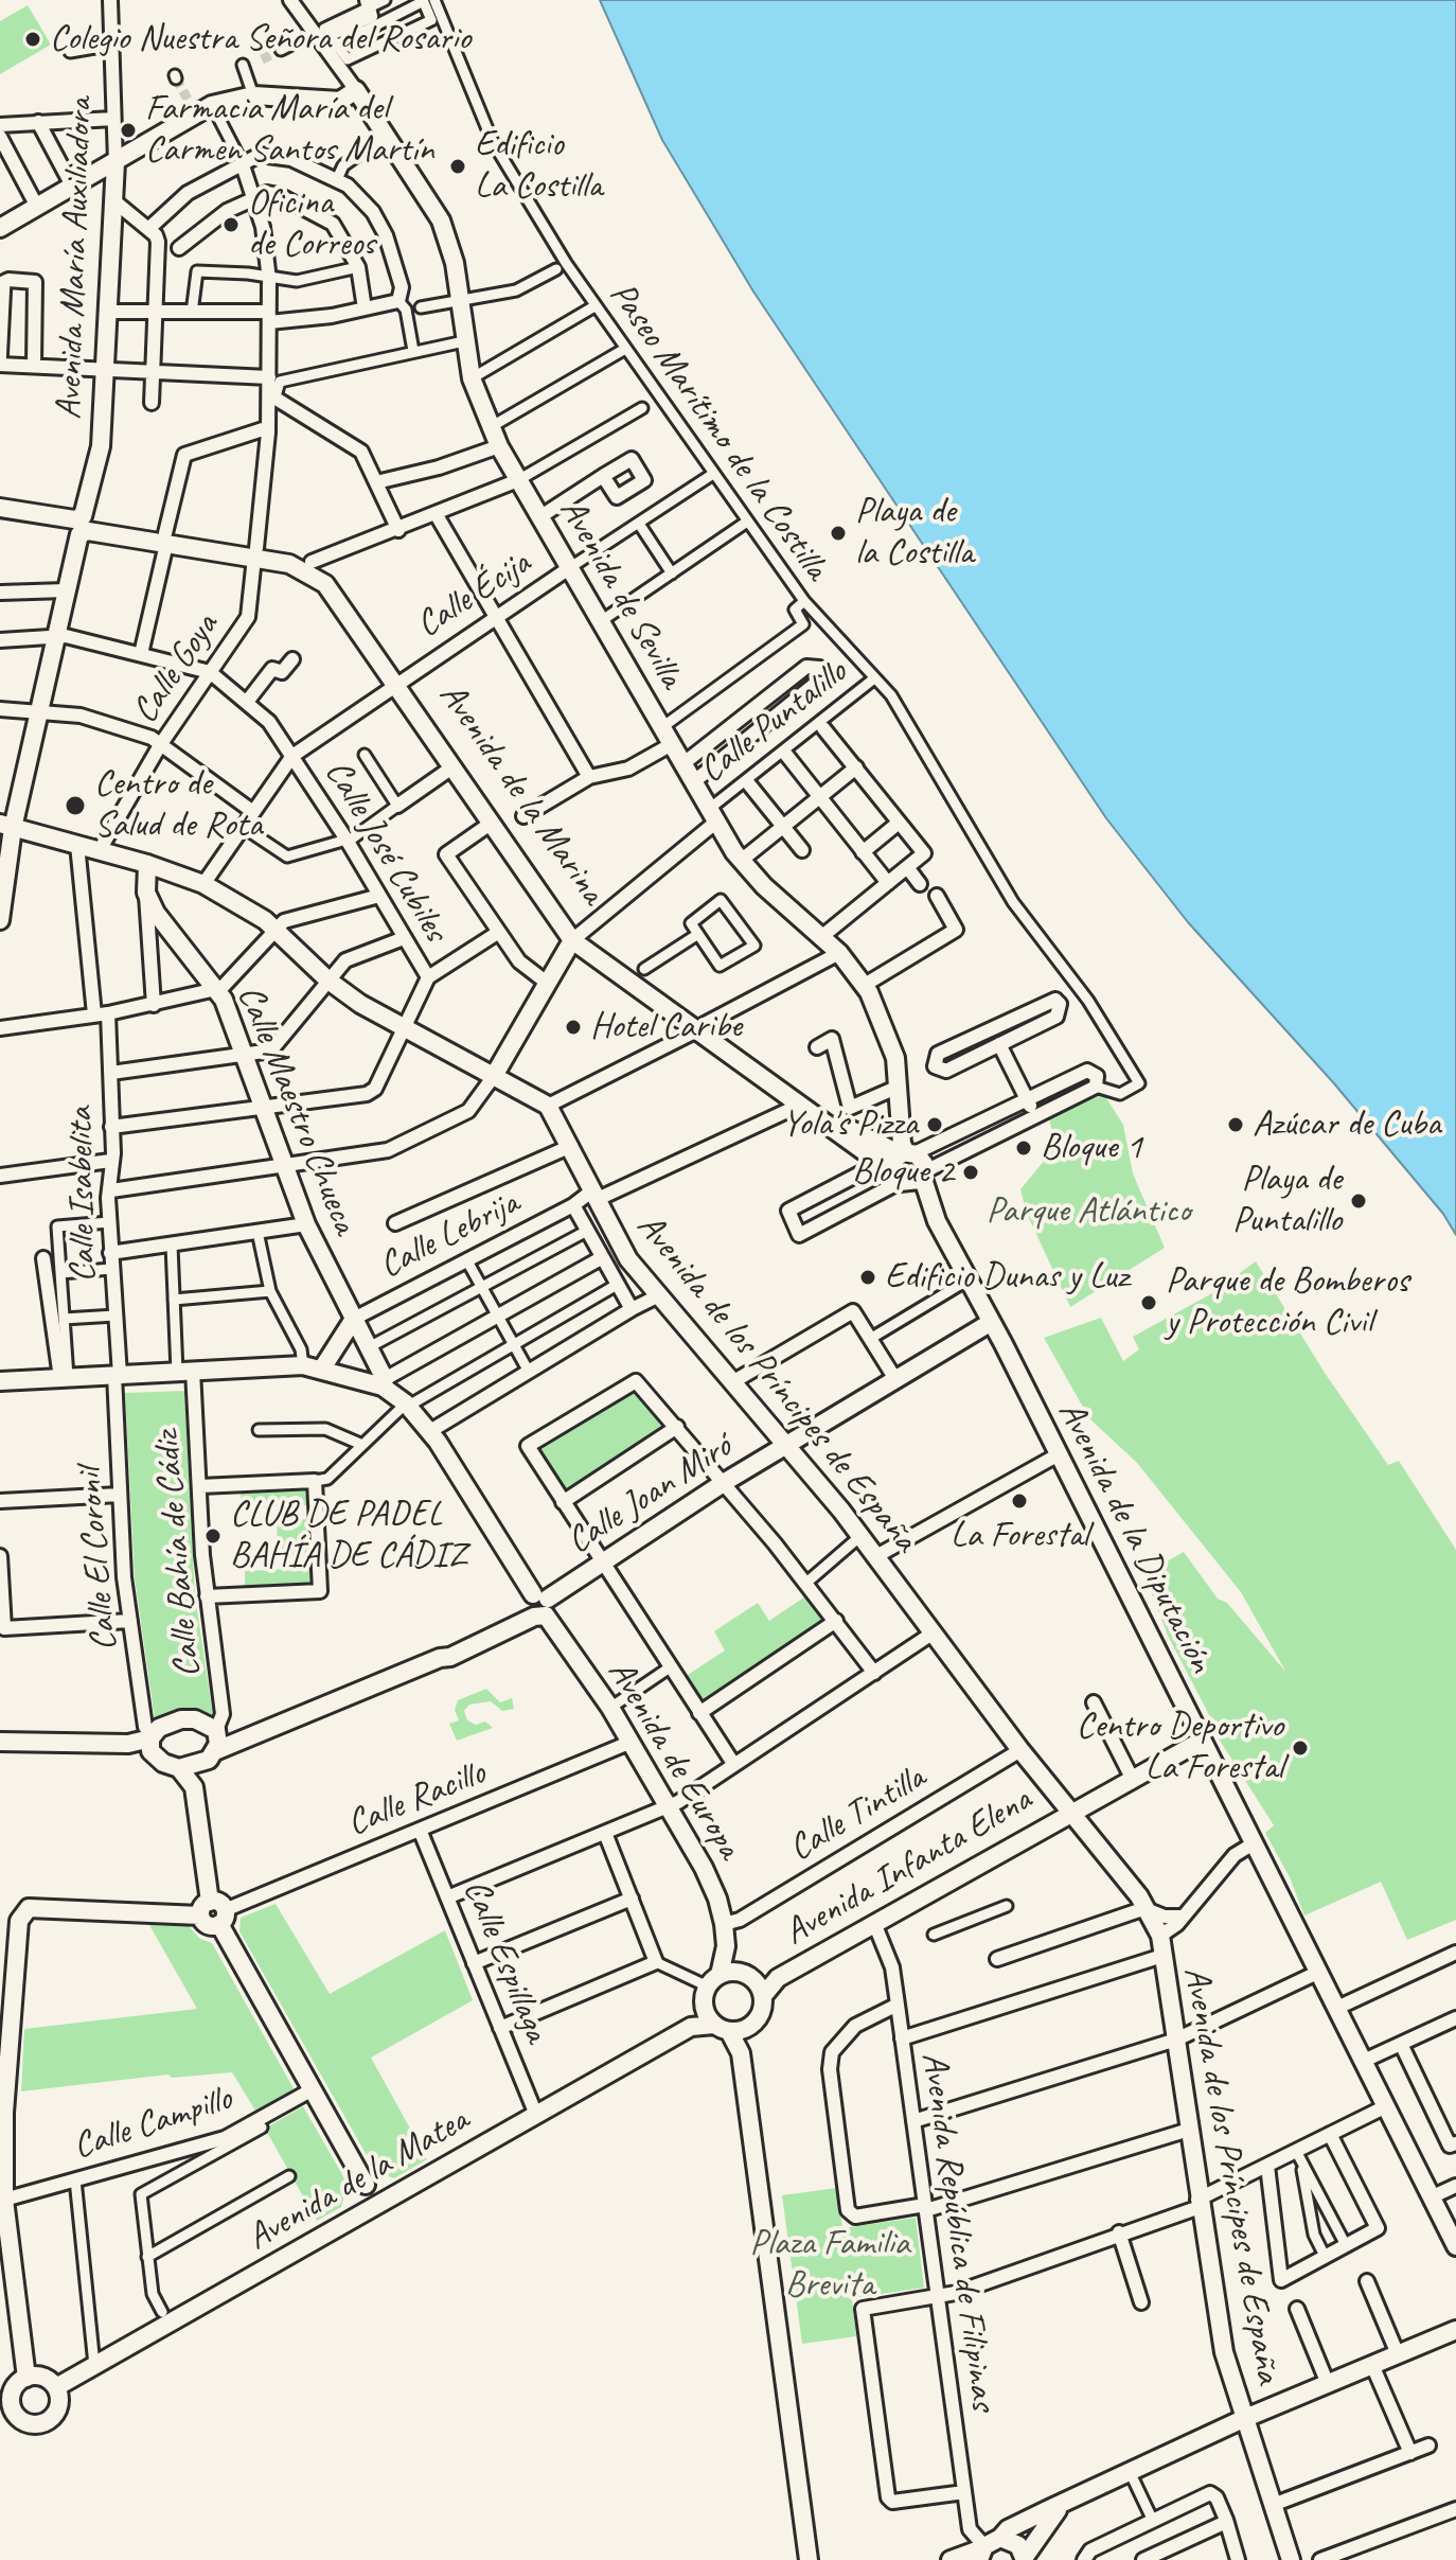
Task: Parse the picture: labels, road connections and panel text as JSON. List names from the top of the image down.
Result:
{
  "streets": {
    "street": [
      "Avenida María Auxiliadora",
      "Paseo Marítimo de la Costilla",
      "Avenida de Sevilla",
      "Calle Écija",
      "Calle Goya",
      "Calle Puntalillo",
      "Avenida de la Marina",
      "Calle José Cubiles",
      "Calle Maestro Chueca",
      "Calle Isabelita",
      "Calle Lebrija",
      "Avenida de los Príncipes de España",
      "Calle Joan Miró",
      "Avenida de la Diputación",
      "Calle Bahía de Cádiz",
      "Calle El Coronil",
      "Avenida de Europa",
      "Calle Racillo",
      "Calle Tintilla",
      "Avenida Infanta Elena",
      "Calle Espillaga",
      "Calle Campillo",
      "Avenida de la Matea",
      "Avenida República de Filipinas"
    ]
  },
  "crossings": [
    ["Avenida María Auxiliadora", "Avenida de la Marina"],
    ["Paseo Marítimo de la Costilla", "Calle Écija"],
    ["Paseo Marítimo de la Costilla", "Calle Puntalillo"],
    ["Avenida de Sevilla", "Calle Écija"],
    ["Avenida de Sevilla", "Calle Puntalillo"],
    ["Avenida de Sevilla", "Avenida de la Marina"],
    ["Avenida de Sevilla", "Avenida de la Diputación"],
    ["Calle Écija", "Avenida de la Marina"],
    ["Calle Écija", "Calle José Cubiles"],
    ["Calle Goya", "Avenida de la Marina"],
    ["Calle Goya", "Calle José Cubiles"],
    ["Avenida de la Marina", "Calle Lebrija"],
    ["Avenida de la Marina", "Avenida de la Diputación"],
    ["Calle Maestro Chueca", "Calle Lebrija"],
    ["Calle Maestro Chueca", "Avenida de Europa"],
    ["Calle Isabelita", "Calle El Coronil"],
    ["Calle Lebrija", "Avenida de los Príncipes de España"],
    ["Avenida de los Príncipes de España", "Calle Joan Miró"],
    ["Avenida de los Príncipes de España", "Calle Tintilla"],
    ["Avenida de los Príncipes de España", "Avenida Infanta Elena"],
    ["Calle Joan Miró", "Avenida de la Diputación"],
    ["Calle Joan Miró", "Calle Bahía de Cádiz"],
    ["Calle Joan Miró", "Calle El Coronil"],
    ["Calle Joan Miró", "Avenida de Europa"],
    ["Avenida de la Diputación", "Avenida Infanta Elena"],
    ["Calle Bahía de Cádiz", "Calle El Coronil"],
    ["Avenida de Europa", "Calle Racillo"],
    ["Avenida de Europa", "Calle Tintilla"],
    ["Avenida de Europa", "Avenida Infanta Elena"],
    ["Avenida de Europa", "Avenida de la Matea"],
    ["Calle Racillo", "Calle Espillaga"],
    ["Avenida Infanta Elena", "Avenida República de Filipinas"],
    ["Calle Espillaga", "Avenida de la Matea"]
  ],
  "parks": ["Parque Atlántico", "Plaza Familia Brevita"],
  "places": [
    "Colegio Nuestra Señora del Rosario",
    "Farmacia María del Carmen Santos Martín",
    "Edificio La Costilla",
    "Oficina de Correos",
    "Playa de la Costilla",
    "Centro de Salud de Rota",
    "Hotel Caribe",
    "Yola's Pizza",
    "Azúcar de Cuba",
    "Bloque 1",
    "Bloque 2",
    "Playa de Puntalillo",
    "Edificio Dunas y Luz",
    "Parque de Bomberos y Protección Civil",
    "La Forestal",
    "CLUB DE PADEL BAHÍA DE CÁDIZ",
    "Centro Deportivo La Forestal"
  ]
}
